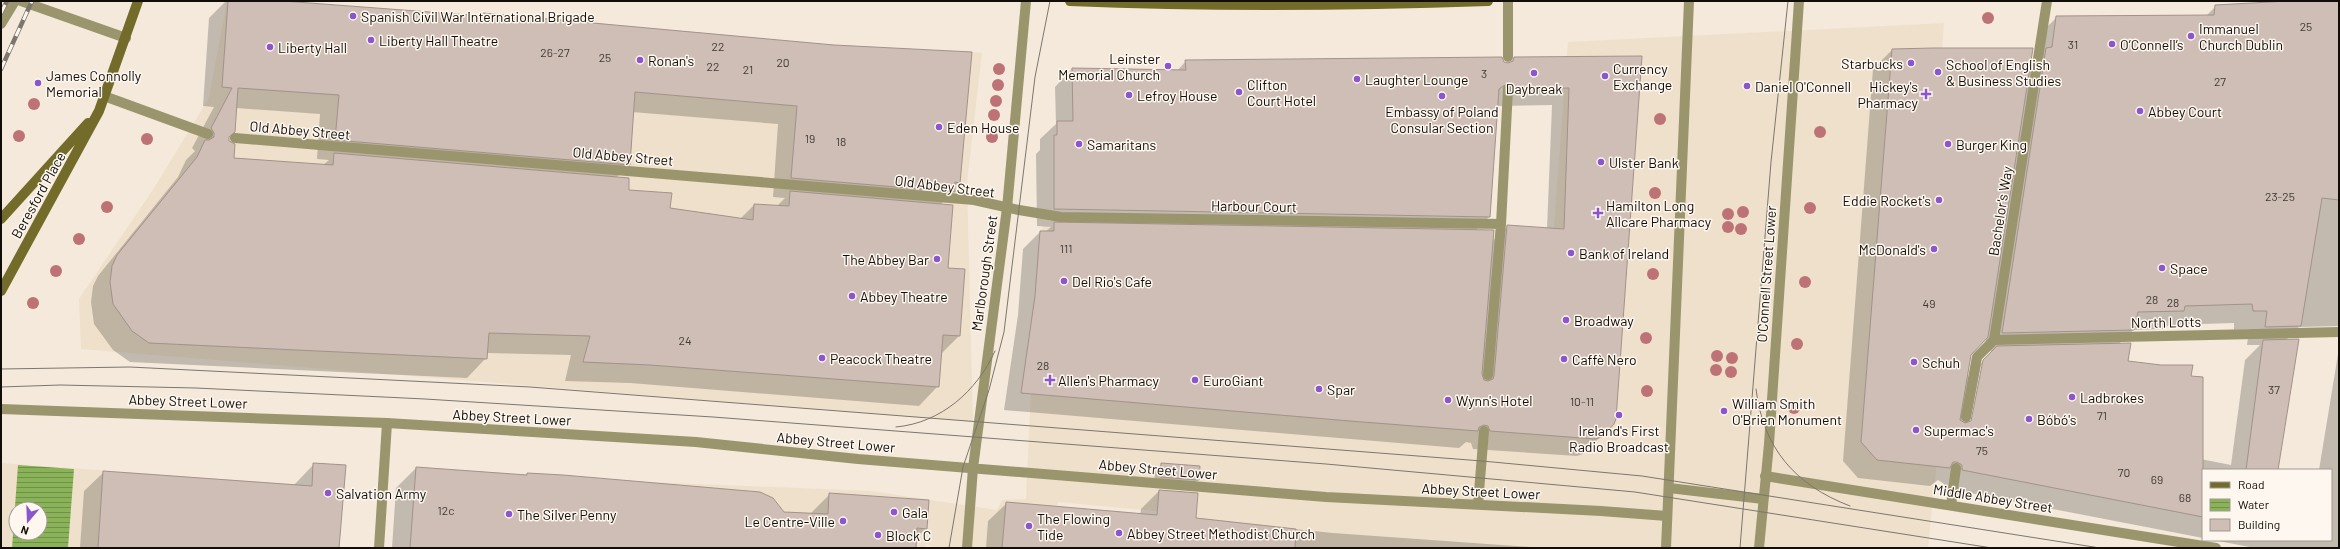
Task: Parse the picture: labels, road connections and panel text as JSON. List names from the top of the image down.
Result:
{
  "streets": {
    "main road": ["Beresford Place"],
    "street": [
      "Old Abbey Street",
      "Harbour Court",
      "Bachelor's Way",
      "Marlborough Street",
      "O'Connell Street Lower",
      "North Lotts",
      "Abbey Street Lower",
      "Middle Abbey Street"
    ]
  },
  "crossings": [
    ["Old Abbey Street", "Harbour Court"],
    ["Old Abbey Street", "Marlborough Street"],
    ["Harbour Court", "Marlborough Street"],
    ["Bachelor's Way", "North Lotts"],
    ["Marlborough Street", "Abbey Street Lower"],
    ["O'Connell Street Lower", "Middle Abbey Street"]
  ],
  "places": {
    "other": [
      "Spanish Civil War International Brigade",
      "Immanuel Church Dublin",
      "Liberty Hall Theatre",
      "O’Connell’s",
      "Liberty Hall",
      "Ronan's",
      "Starbucks",
      "Leinster Memorial Church",
      "School of English & Business Studies",
      "Daybreak",
      "Currency Exchange",
      "Laughter Lounge",
      "James Connolly Memorial",
      "Daniel O'Connell",
      "Clifton Court Hotel",
      "Lefroy House",
      "Embassy of Poland Consular Section",
      "Abbey Court",
      "Eden House",
      "Samaritans",
      "Burger King",
      "Ulster Bank",
      "Eddie Rocket's",
      "McDonald's",
      "Bank of Ireland",
      "The Abbey Bar",
      "Space",
      "Del Rio's Cafe",
      "Abbey Theatre",
      "Broadway",
      "Peacock Theatre",
      "Caffè Nero",
      "Schuh",
      "EuroGiant",
      "Spar",
      "Ladbrokes",
      "Wynn's Hotel",
      "William Smith O'Brien Monument",
      "Ireland's First Radio Broadcast",
      "Bóbó's",
      "Supermac's",
      "Salvation Army",
      "Gala",
      "The Silver Penny",
      "Le Centre-Ville",
      "The Flowing Tide",
      "Abbey Street Methodist Church",
      "Block C"
    ],
    "health": ["Hickey's Pharmacy", "Hamilton Long Allcare Pharmacy", "Allen's Pharmacy"]
  },
  "house_numbers": [
    "25",
    "31",
    "22",
    "26-27",
    "25",
    "20",
    "22",
    "21",
    "3",
    "27",
    "19",
    "18",
    "23-25",
    "111",
    "28",
    "28",
    "49",
    "24",
    "28",
    "37",
    "10-11",
    "71",
    "75",
    "70",
    "69",
    "68",
    "12c"
  ],
  "legend": ["Road", "Water", "Building"],
  "north": "bottom"
}
